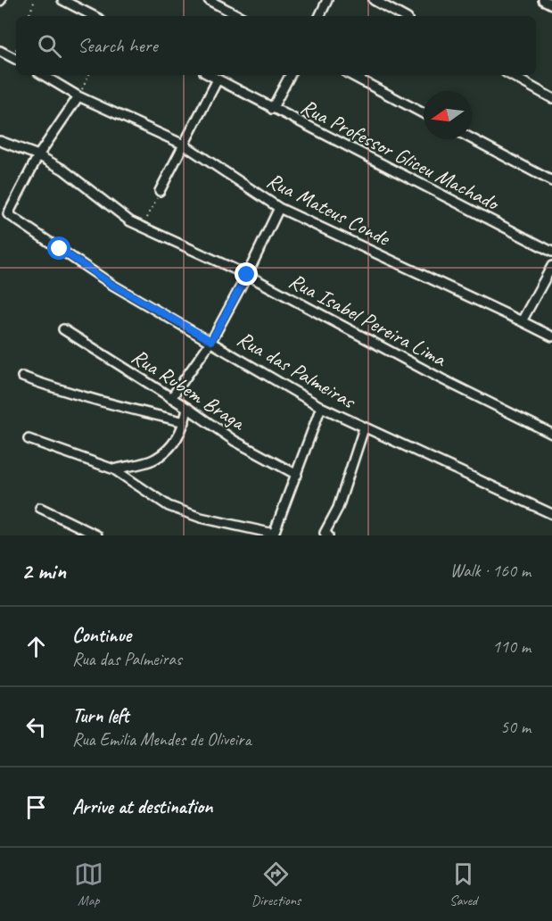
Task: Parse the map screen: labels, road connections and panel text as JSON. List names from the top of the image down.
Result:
{
  "streets": {
    "street": [
      "Rua Professor Gliceu Machado",
      "Rua Mateus Conde",
      "Rua Isabel Pereira Lima",
      "Rua das Palmeiras",
      "Rua Rubem Braga"
    ]
  },
  "crossings": [
    ["Rua Isabel Pereira Lima", "Rua das Palmeiras"]
  ],
  "north": "left",
  "page": {
    "search": "Search here",
    "heading": ["2 min", "Walk · 160 m"],
    "list": [
      ["Continue", "Rua das Palmeiras", "110 m"],
      ["Turn left", "Rua Emilia Mendes de Oliveira", "50 m"],
      "Arrive at destination"
    ],
    "nav": ["Map", "Directions", "Saved"]
  }
}
